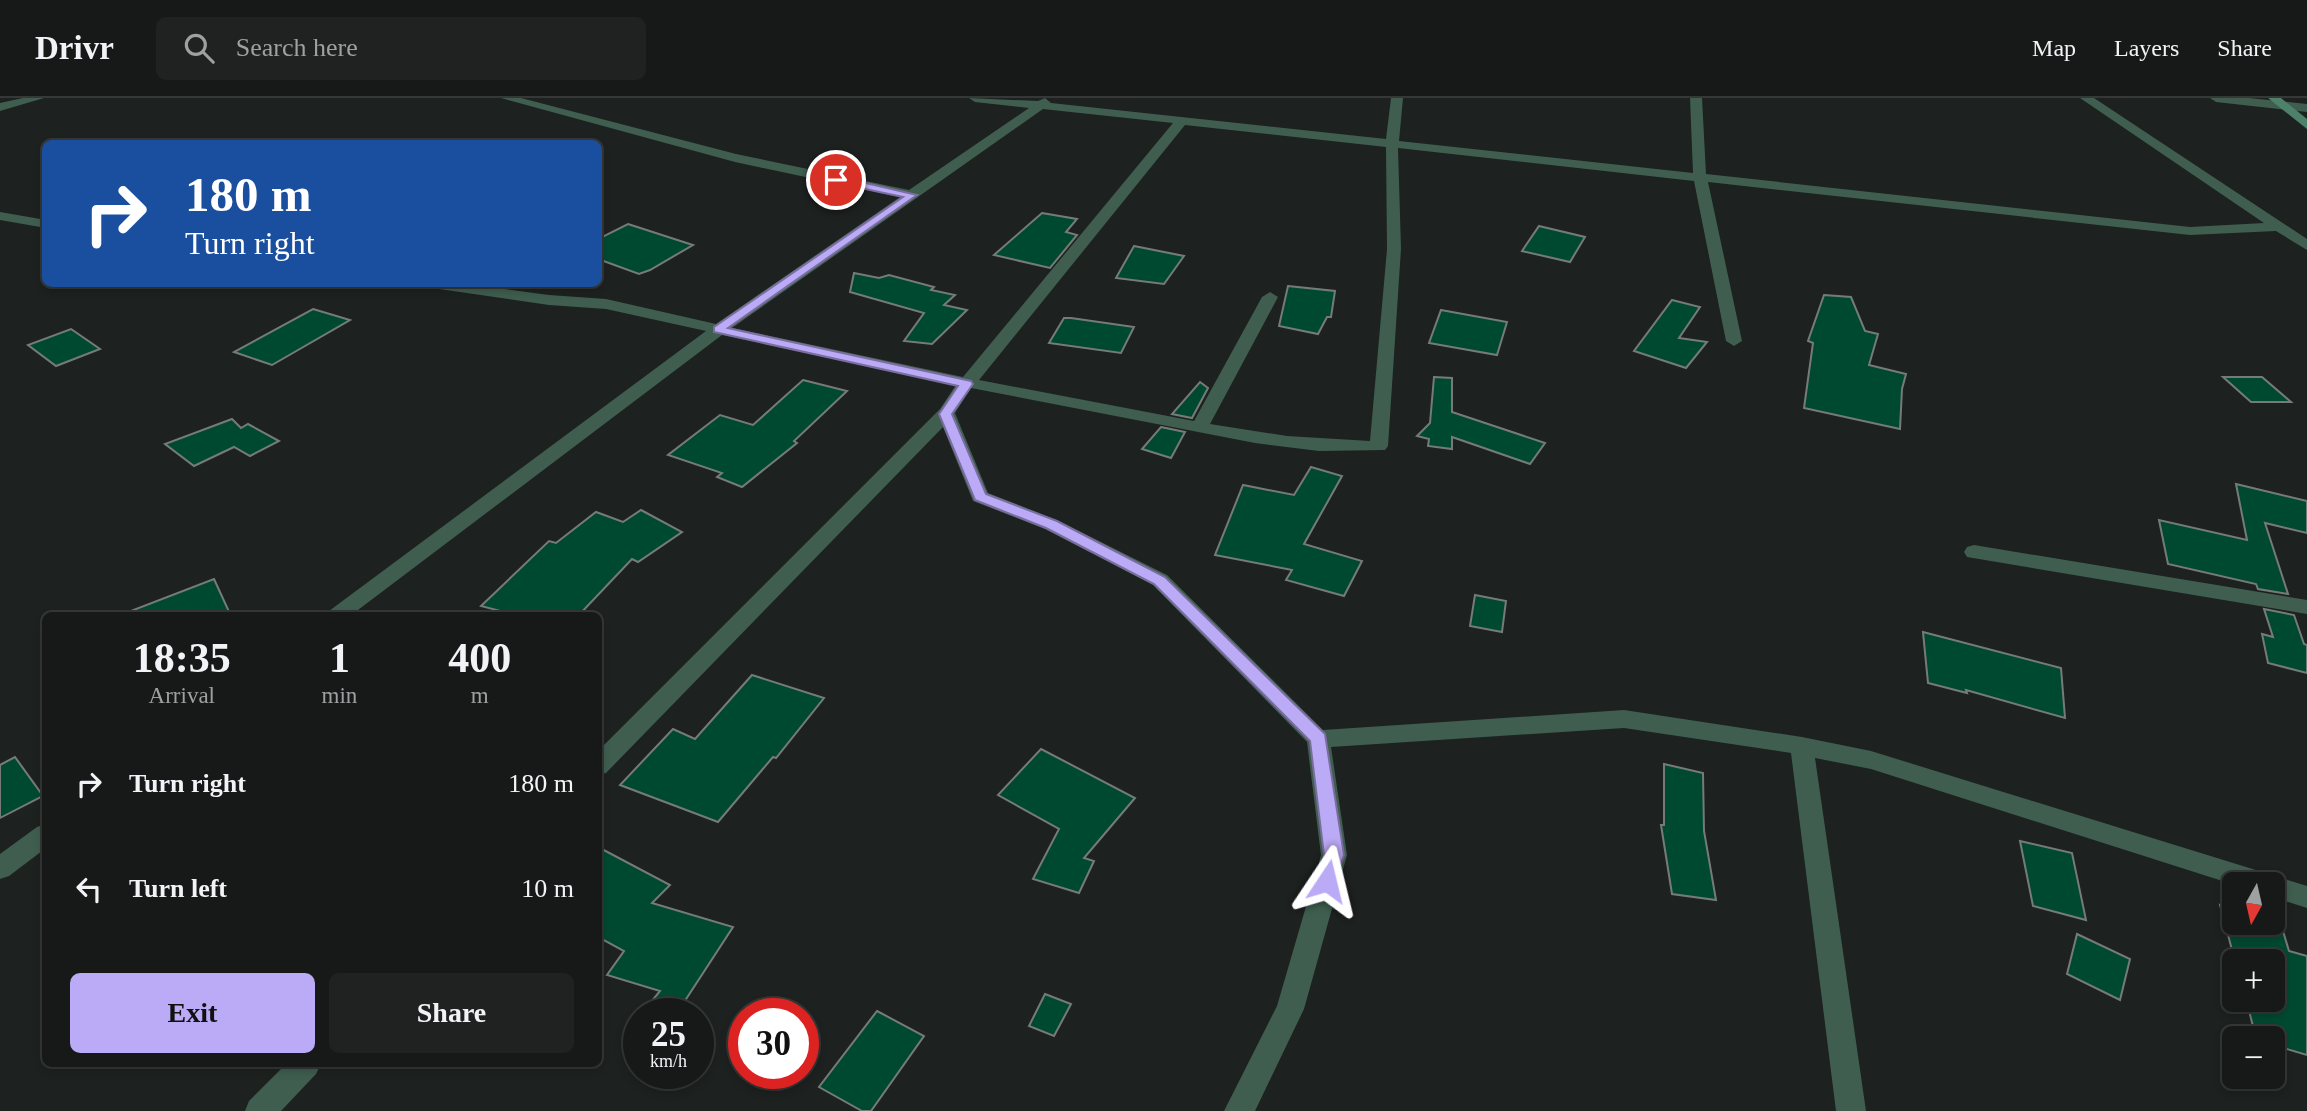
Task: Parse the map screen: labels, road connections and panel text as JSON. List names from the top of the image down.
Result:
{
  "north": "bottom",
  "page": {
    "header": "Drivr",
    "search": "Search here",
    "nav": ["Map", "Layers", "Share"],
    "turn": ["180 m", "Turn right"],
    "eta": [
      "18:35",
      "Arrival",
      "1",
      "min",
      "400",
      "m"
    ],
    "list": [
      {
        "name": "Turn right",
        "value": "180 m"
      },
      {
        "name": "Turn left",
        "value": "10 m"
      }
    ],
    "map_buttons": ["+", "−"],
    "buttons": ["Exit", "Share"],
    "speed": "25 km/h",
    "limit": "30"
  }
}
